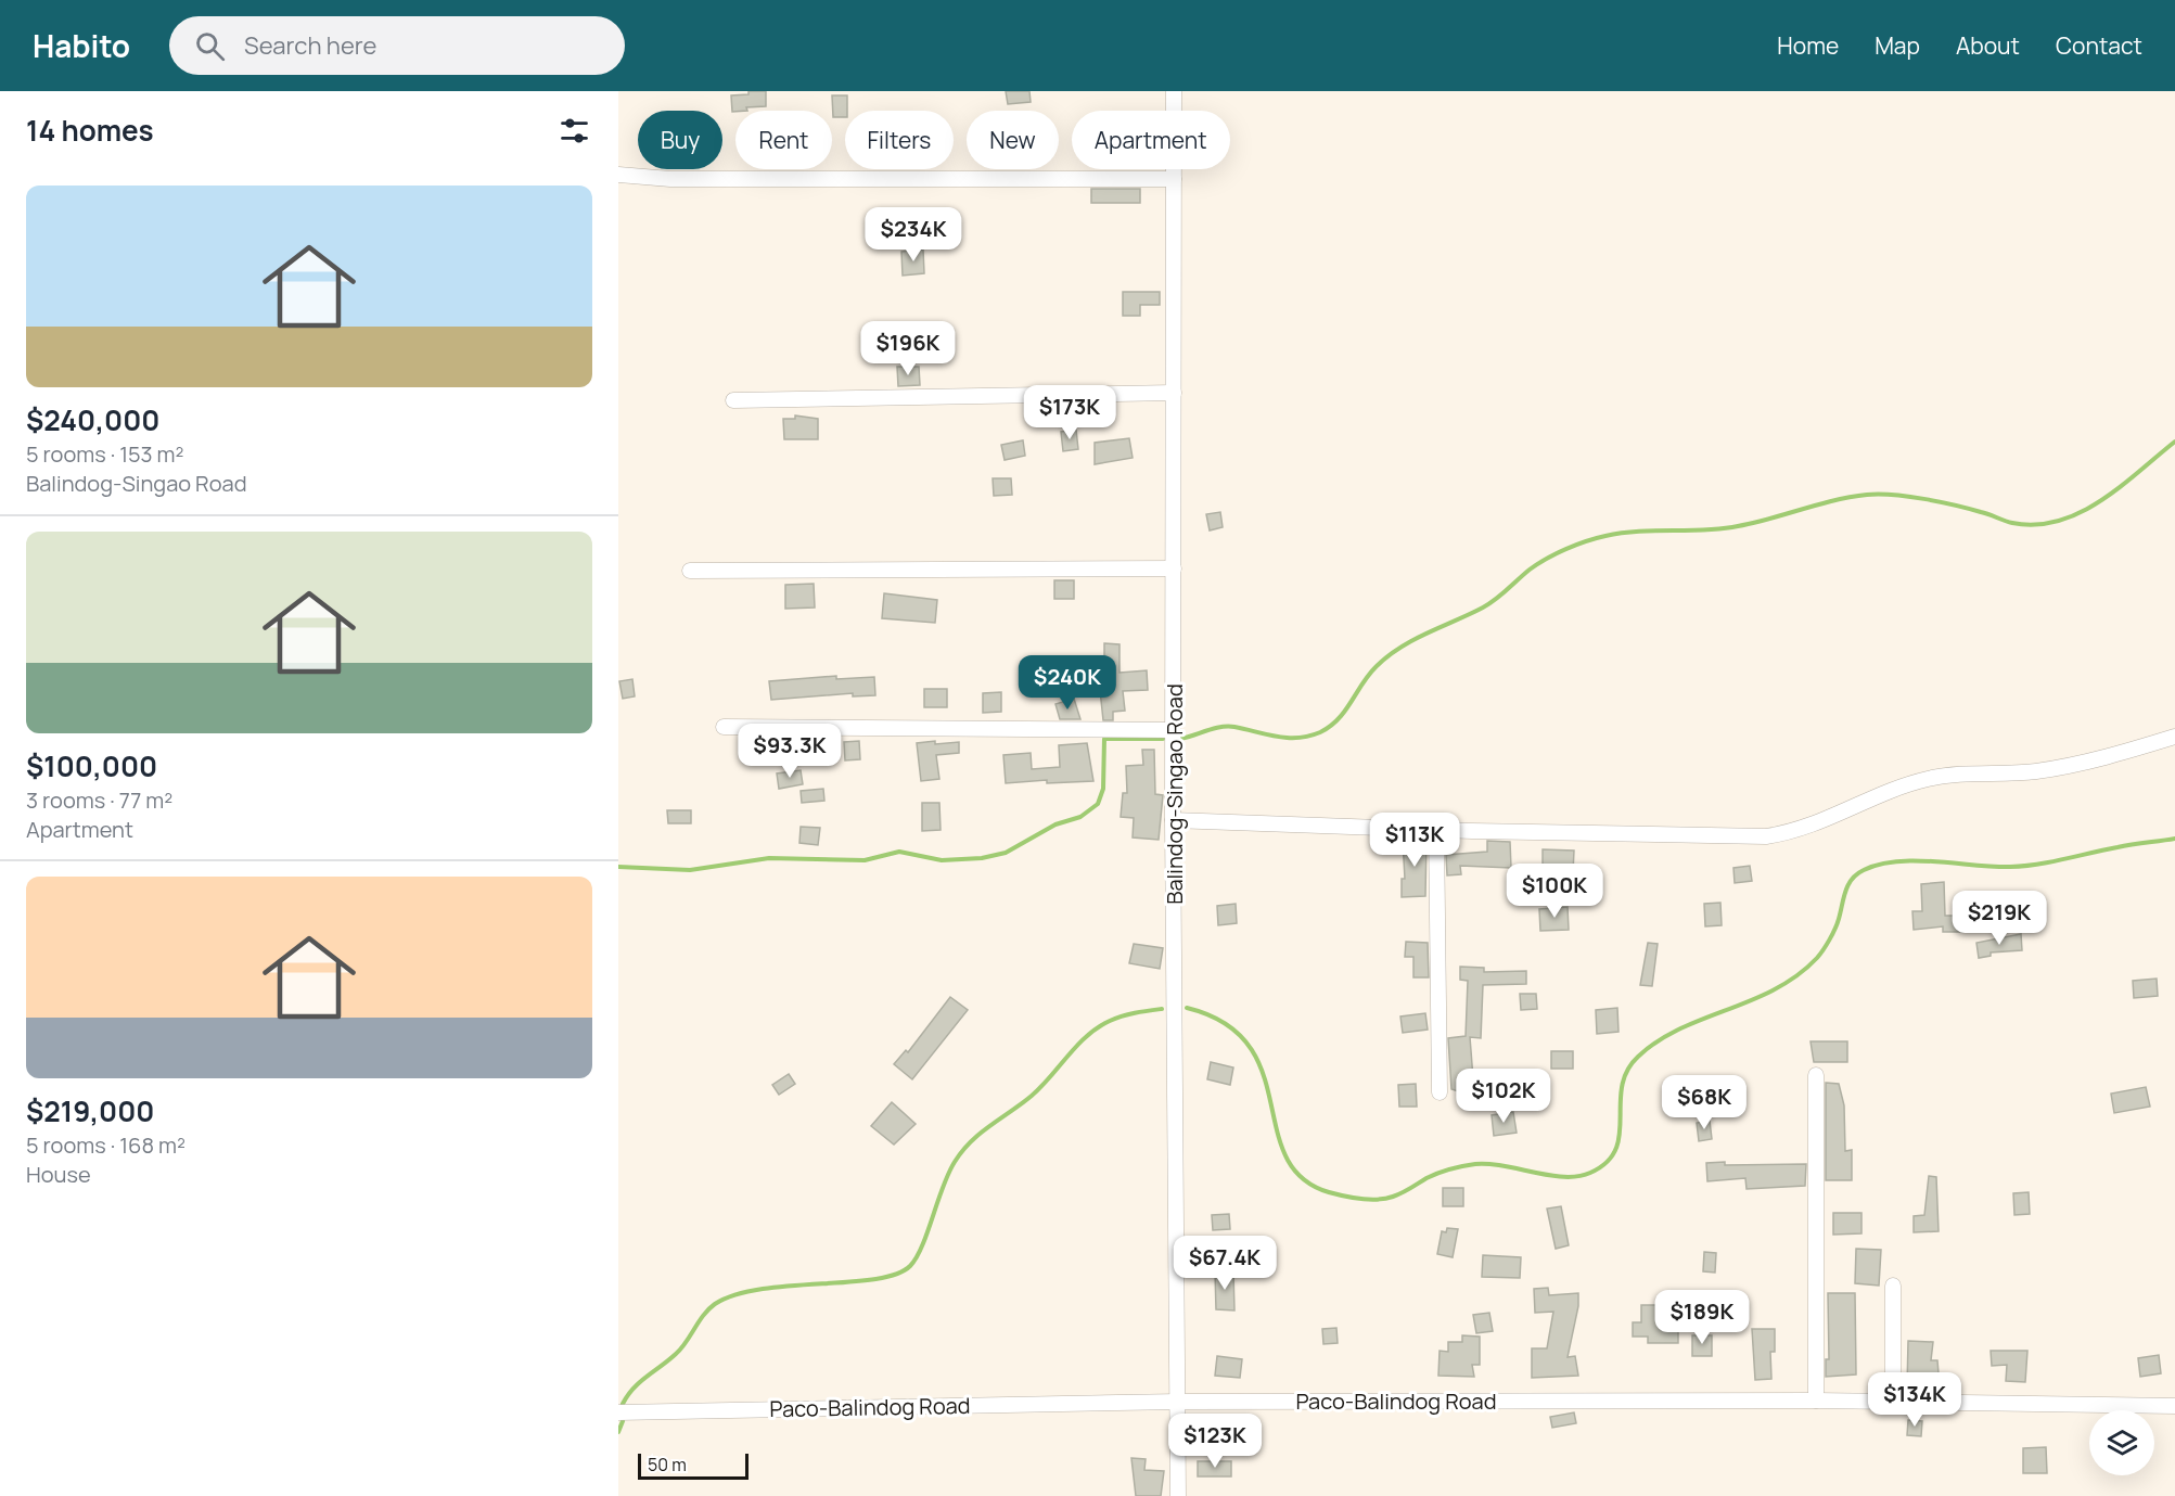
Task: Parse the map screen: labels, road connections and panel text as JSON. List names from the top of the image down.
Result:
{
  "streets": {
    "street": ["Balindog-Singao Road", "Paco-Balindog Road"]
  },
  "crossings": [
    ["Balindog-Singao Road", "Paco-Balindog Road"]
  ],
  "scale_bar": "50 m",
  "page": {
    "header": "Habito",
    "search": "Search here",
    "nav": [
      "Home",
      "Map",
      "About",
      "Contact"
    ],
    "heading": "14 homes",
    "chip": [
      "Buy",
      "Rent",
      "Filters",
      "New",
      "Apartment"
    ],
    "list": [
      {
        "name": "$240,000",
        "note": "5 rooms · 153 m² · Balindog-Singao Road"
      },
      {
        "name": "$100,000",
        "note": "3 rooms · 77 m² · Apartment"
      },
      {
        "name": "$219,000",
        "note": "5 rooms · 168 m² · House"
      }
    ],
    "price": [
      "$234K",
      "$196K",
      "$173K",
      "$240K",
      "$93.3K",
      "$113K",
      "$100K",
      "$219K",
      "$102K",
      "$68K",
      "$67.4K",
      "$189K",
      "$134K",
      "$123K"
    ],
    "scale": "50 m"
  }
}
